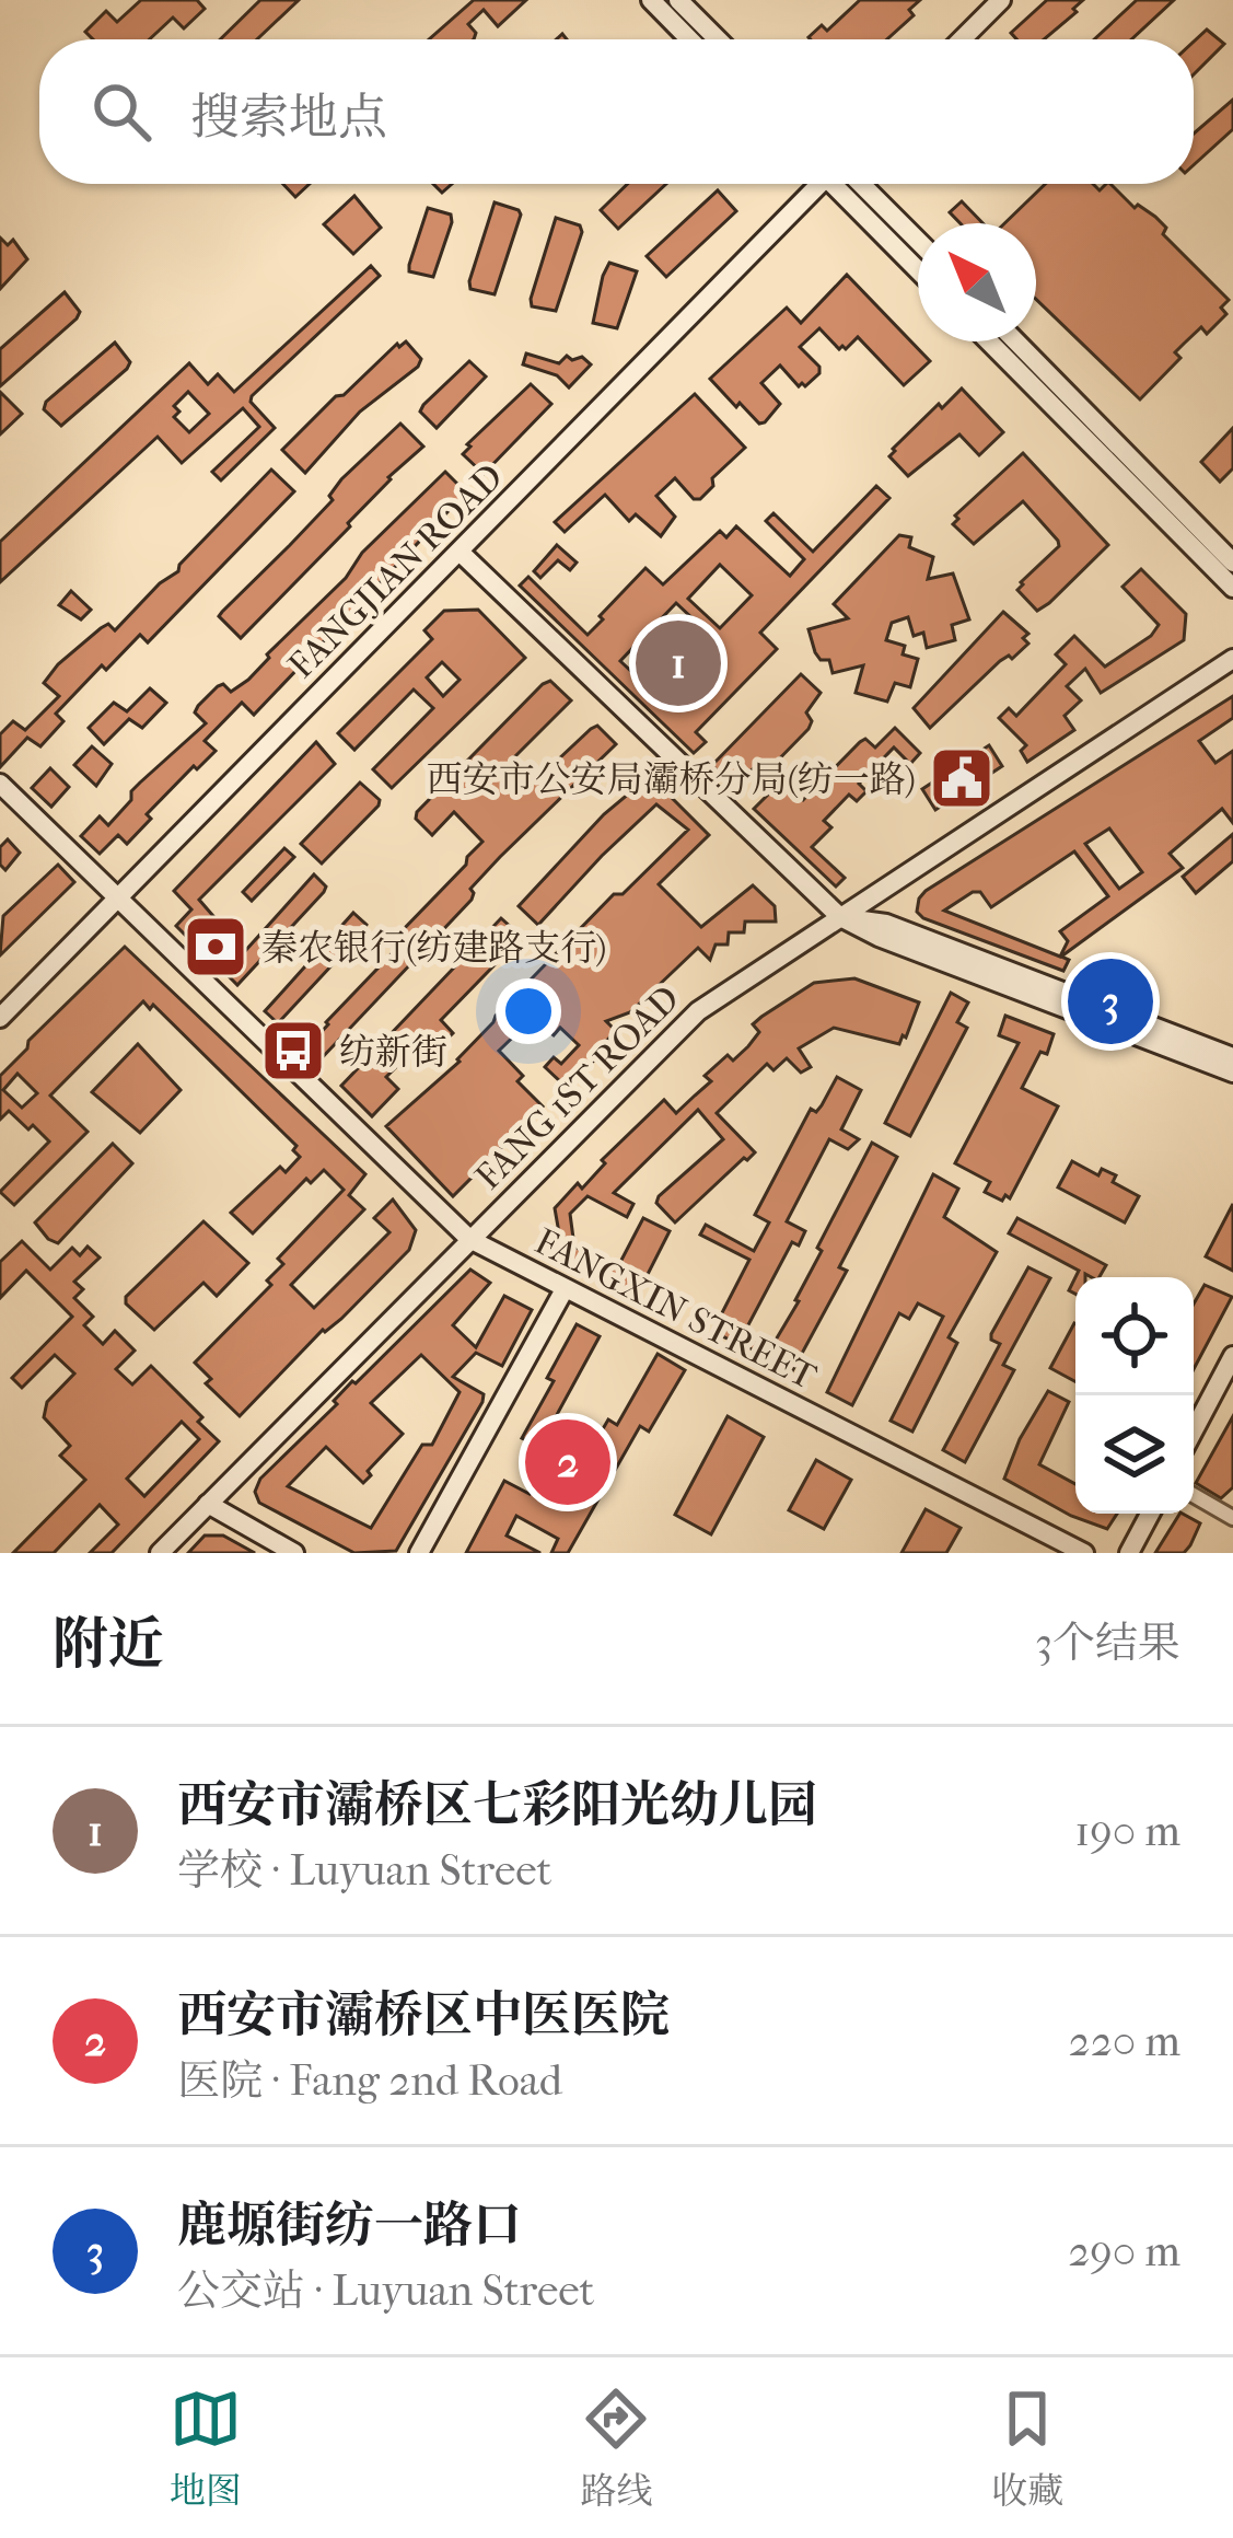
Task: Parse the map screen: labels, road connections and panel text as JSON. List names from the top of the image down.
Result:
{
  "streets": {
    "street": ["FANGJIAN ROAD", "FANG 1ST ROAD", "FANGXIN STREET"]
  },
  "crossings": [
    ["FANGJIAN ROAD", "FANGXIN STREET"],
    ["FANG 1ST ROAD", "FANGXIN STREET"]
  ],
  "places": {
    "public building": ["西安市公安局灞桥分局(纺一路)"],
    "bank": ["秦农银行(纺建路支行)"],
    "bus stop": ["纺新街"]
  },
  "north": "top left",
  "page": {
    "search": "搜索地点",
    "pins": ["1", "3", "2"],
    "heading": ["附近", "3个结果"],
    "list": [
      {
        "mark": "1",
        "name": "西安市灞桥区七彩阳光幼儿园",
        "note": "学校 · Luyuan Street",
        "value": "190 m"
      },
      {
        "mark": "2",
        "name": "西安市灞桥区中医医院",
        "note": "医院 · Fang 2nd Road",
        "value": "220 m"
      },
      {
        "mark": "3",
        "name": "鹿塬街纺一路口",
        "note": "公交站 · Luyuan Street",
        "value": "290 m"
      }
    ],
    "nav": ["地图", "路线", "收藏"]
  }
}
